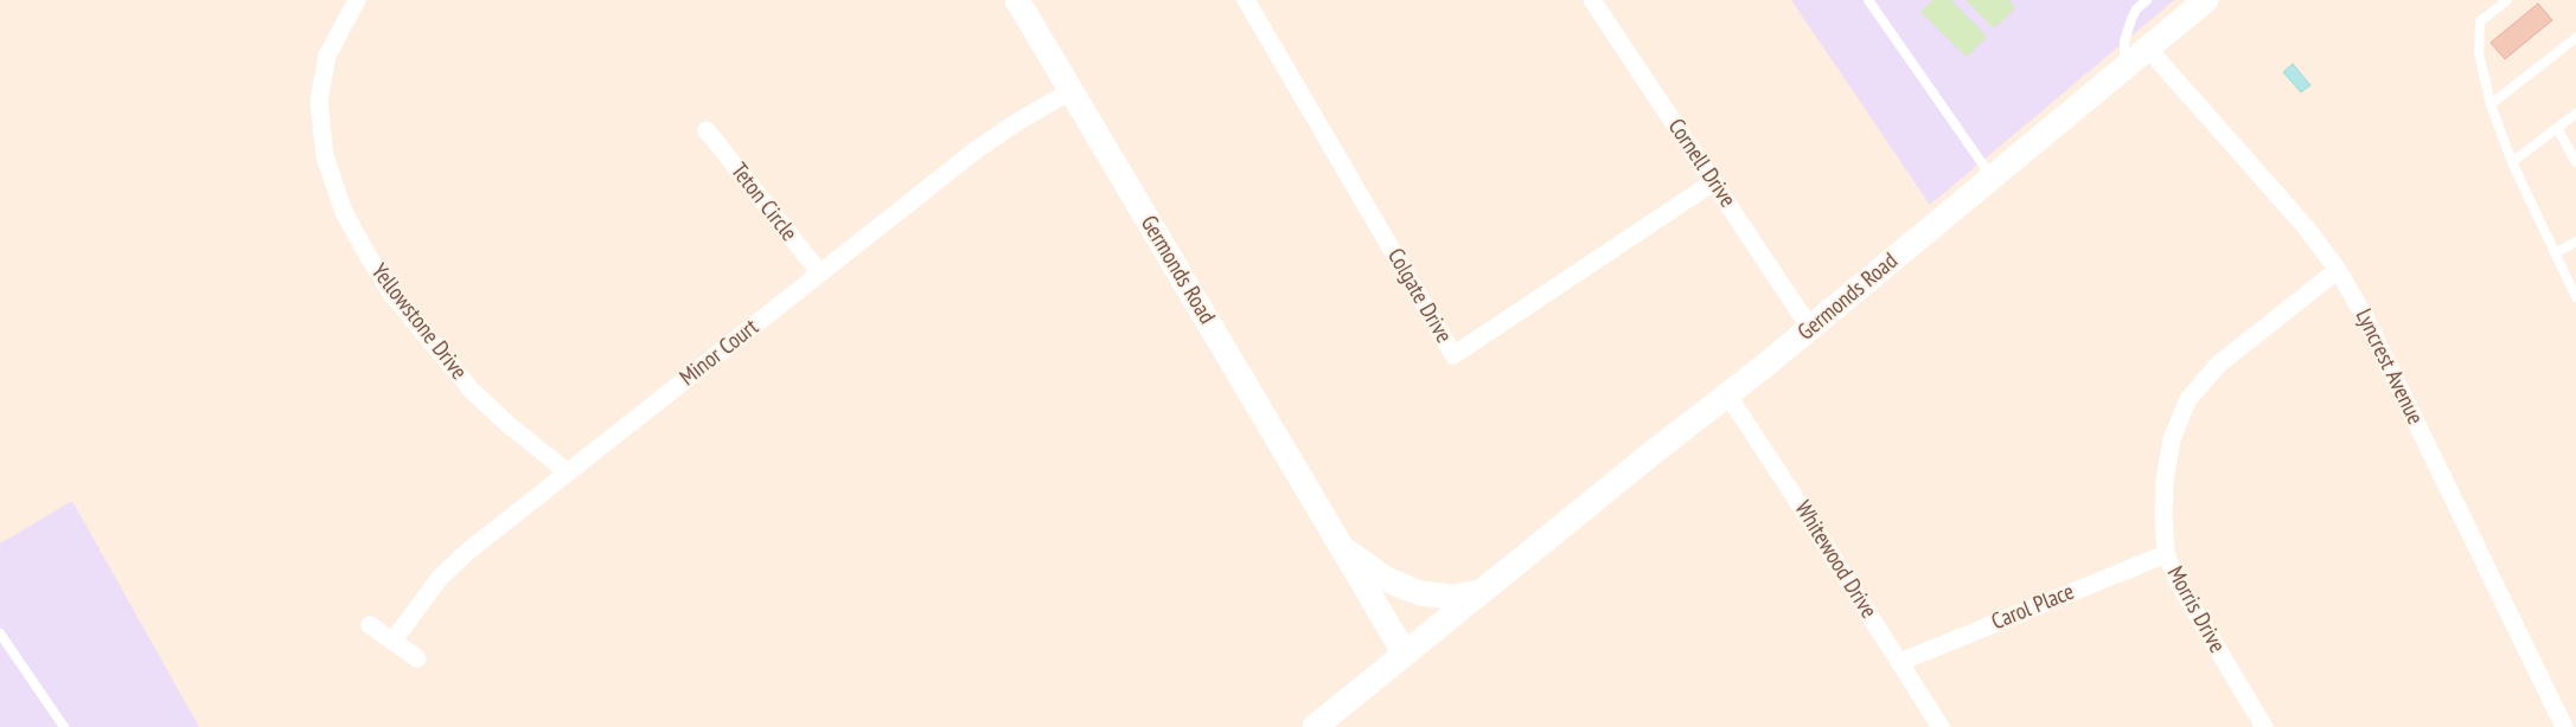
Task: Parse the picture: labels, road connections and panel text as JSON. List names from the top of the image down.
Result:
{
  "streets": {
    "street": [
      "Cornell Drive",
      "Teton Circle",
      "Germonds Road",
      "Colgate Drive",
      "Yellowstone Drive",
      "Minor Court",
      "Lyncrest Avenue",
      "Whitewood Drive",
      "Carol Place",
      "Morris Drive"
    ]
  },
  "crossings": [
    ["Cornell Drive", "Germonds Road"],
    ["Cornell Drive", "Colgate Drive"],
    ["Teton Circle", "Minor Court"],
    ["Germonds Road", "Minor Court"],
    ["Germonds Road", "Lyncrest Avenue"],
    ["Germonds Road", "Whitewood Drive"],
    ["Yellowstone Drive", "Minor Court"],
    ["Lyncrest Avenue", "Morris Drive"],
    ["Whitewood Drive", "Carol Place"],
    ["Carol Place", "Morris Drive"]
  ]
}
